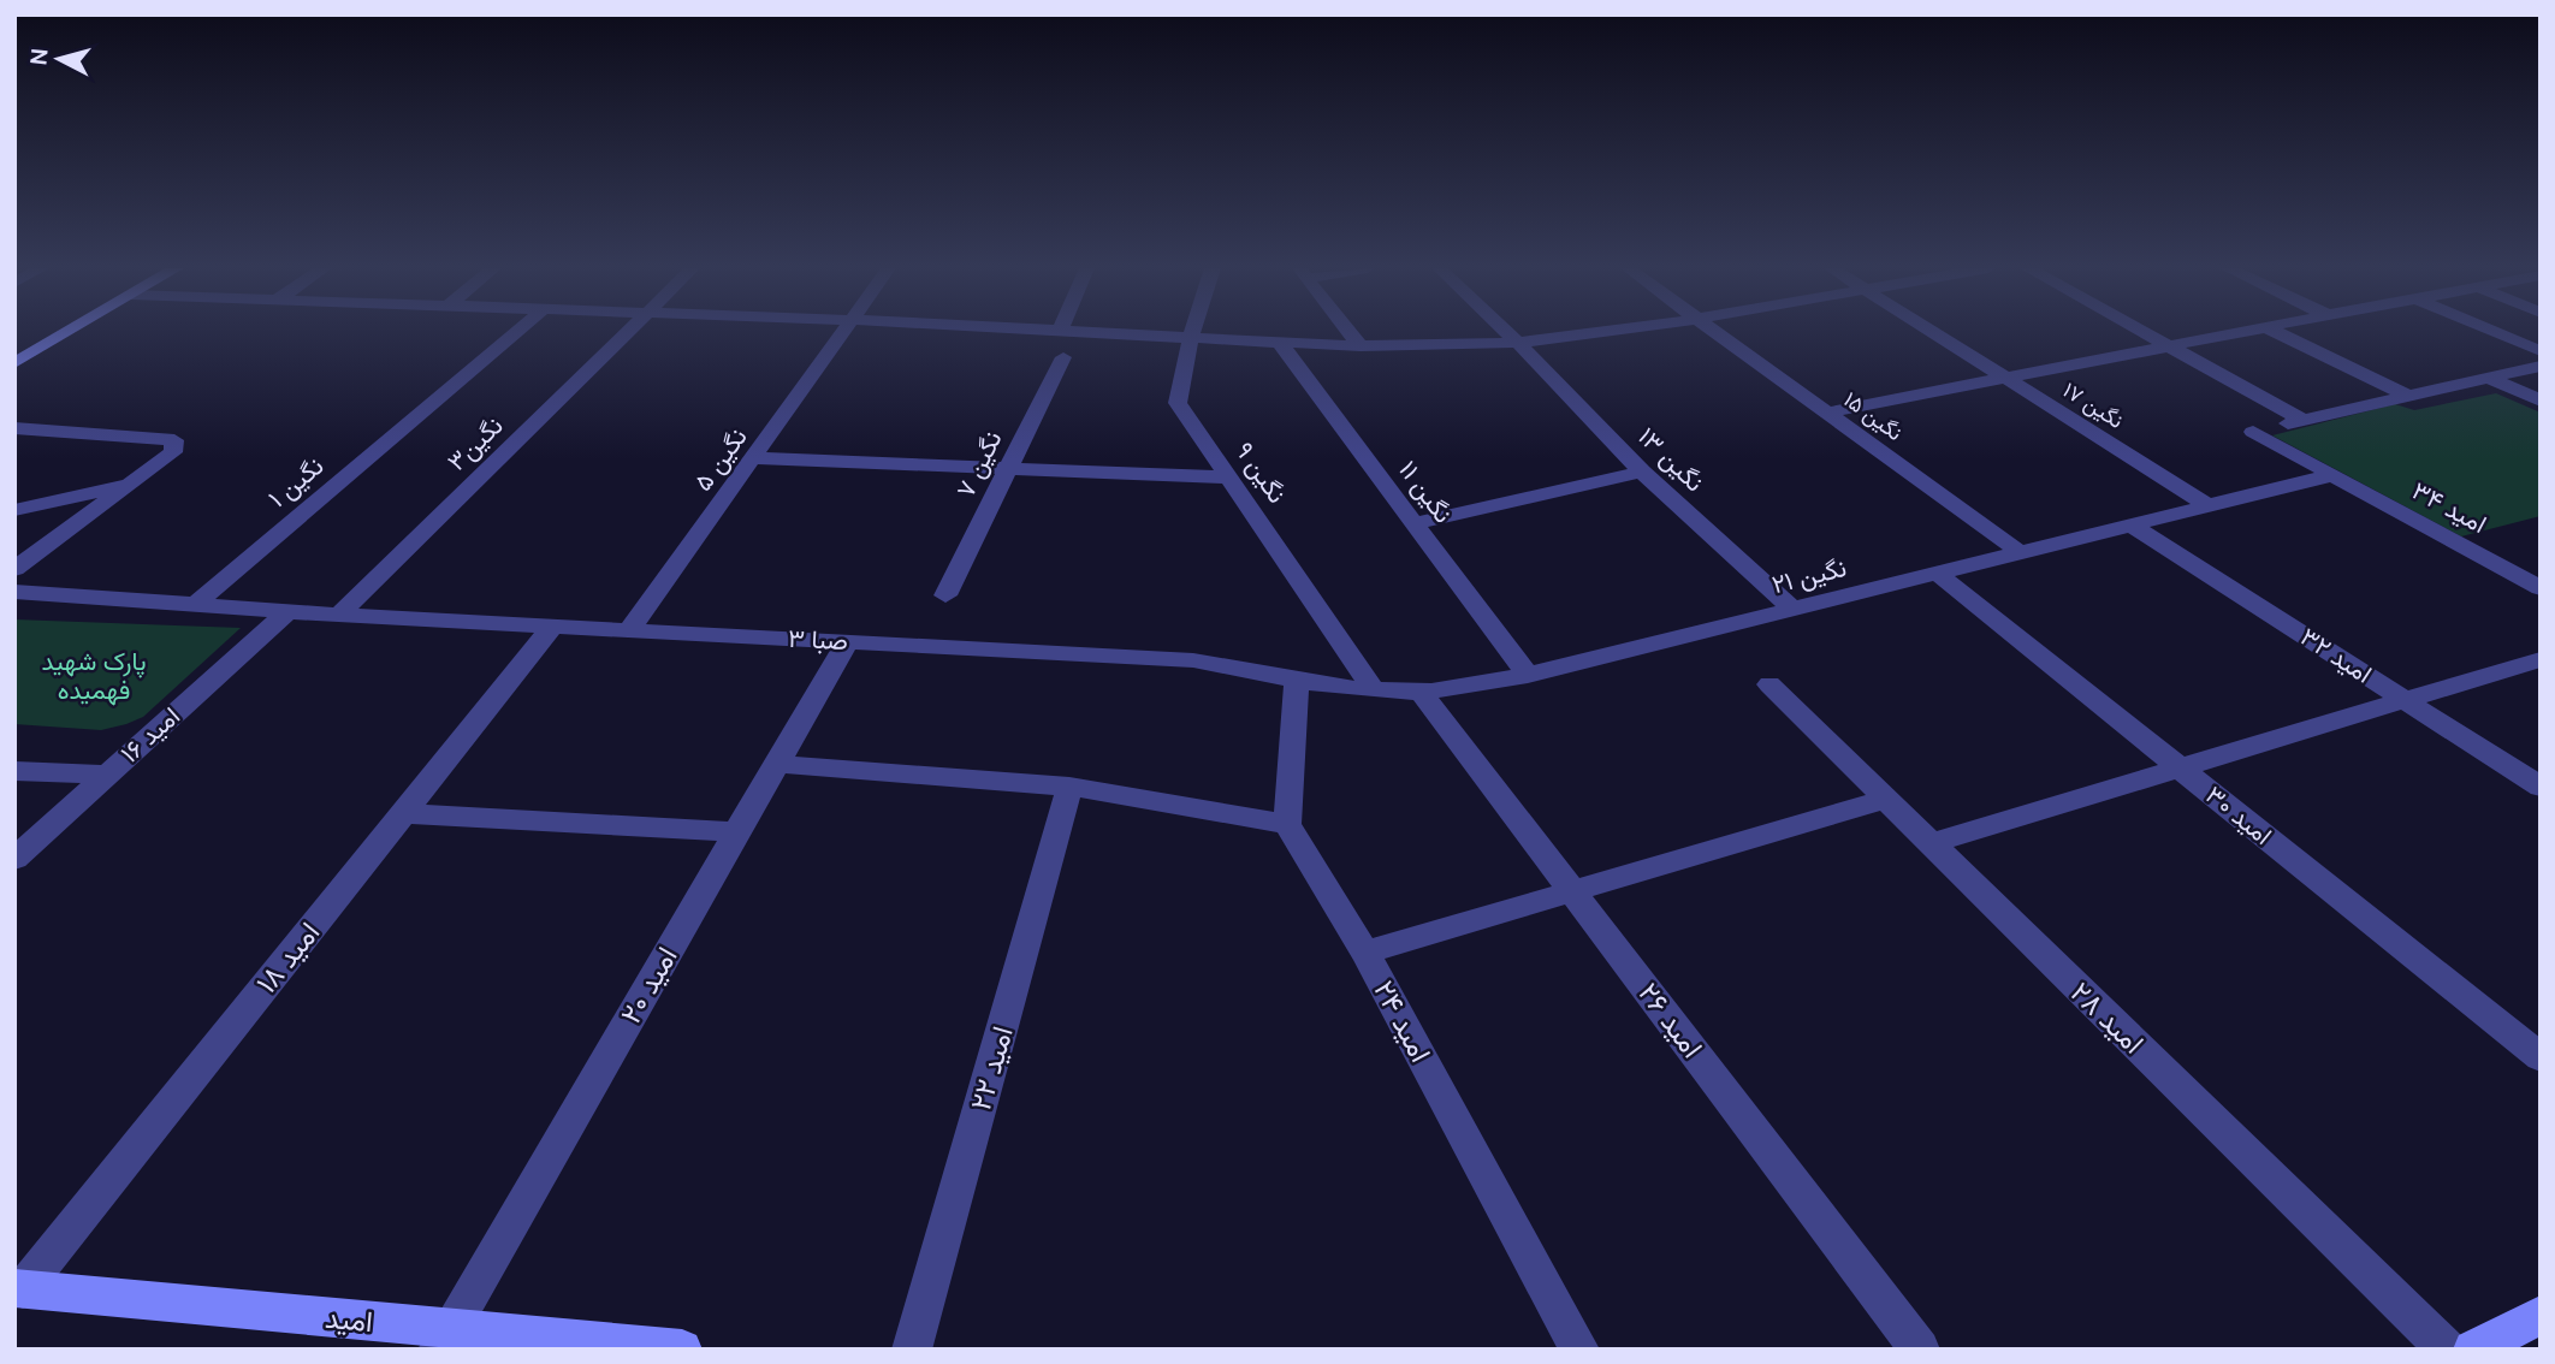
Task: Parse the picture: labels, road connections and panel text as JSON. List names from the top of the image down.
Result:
{
  "streets": {
    "main road": ["امید"],
    "street": [
      "نگین ۱۷",
      "نگین ۱۵",
      "نگین۳",
      "نگین ۵",
      "نگین ۱۳",
      "نگین ۷",
      "نگین ۹",
      "نگین ۱",
      "نگین ۱۱",
      "امید ۳۴",
      "نگین ۲۱",
      "صبا ۳",
      "امید ۳۲",
      "امید ۱۶",
      "امید ۳۰",
      "امید ۱۸",
      "امید ۲۰",
      "امید ۲۸",
      "امید ۲۶",
      "امید ۲۴",
      "امید ۲۲"
    ]
  },
  "crossings": [
    ["نگین ۱۷", "نگین ۲۱"],
    ["نگین ۱۵", "نگین ۲۱"],
    ["نگین۳", "صبا ۳"],
    ["نگین ۵", "صبا ۳"],
    ["نگین ۱۳", "نگین ۲۱"],
    ["نگین ۹", "نگین ۲۱"],
    ["نگین ۱۱", "نگین ۲۱"],
    ["امید ۳۴", "نگین ۲۱"],
    ["نگین ۲۱", "صبا ۳"],
    ["نگین ۲۱", "امید ۳۲"],
    ["نگین ۲۱", "امید ۳۰"],
    ["نگین ۲۱", "امید ۲۶"],
    ["صبا ۳", "امید ۱۸"],
    ["صبا ۳", "امید ۲۰"],
    ["امید ۱۸", "امید"],
    ["امید ۲۰", "امید"]
  ],
  "parks": ["پارک شهید فهمیده"],
  "north": "left"
}
